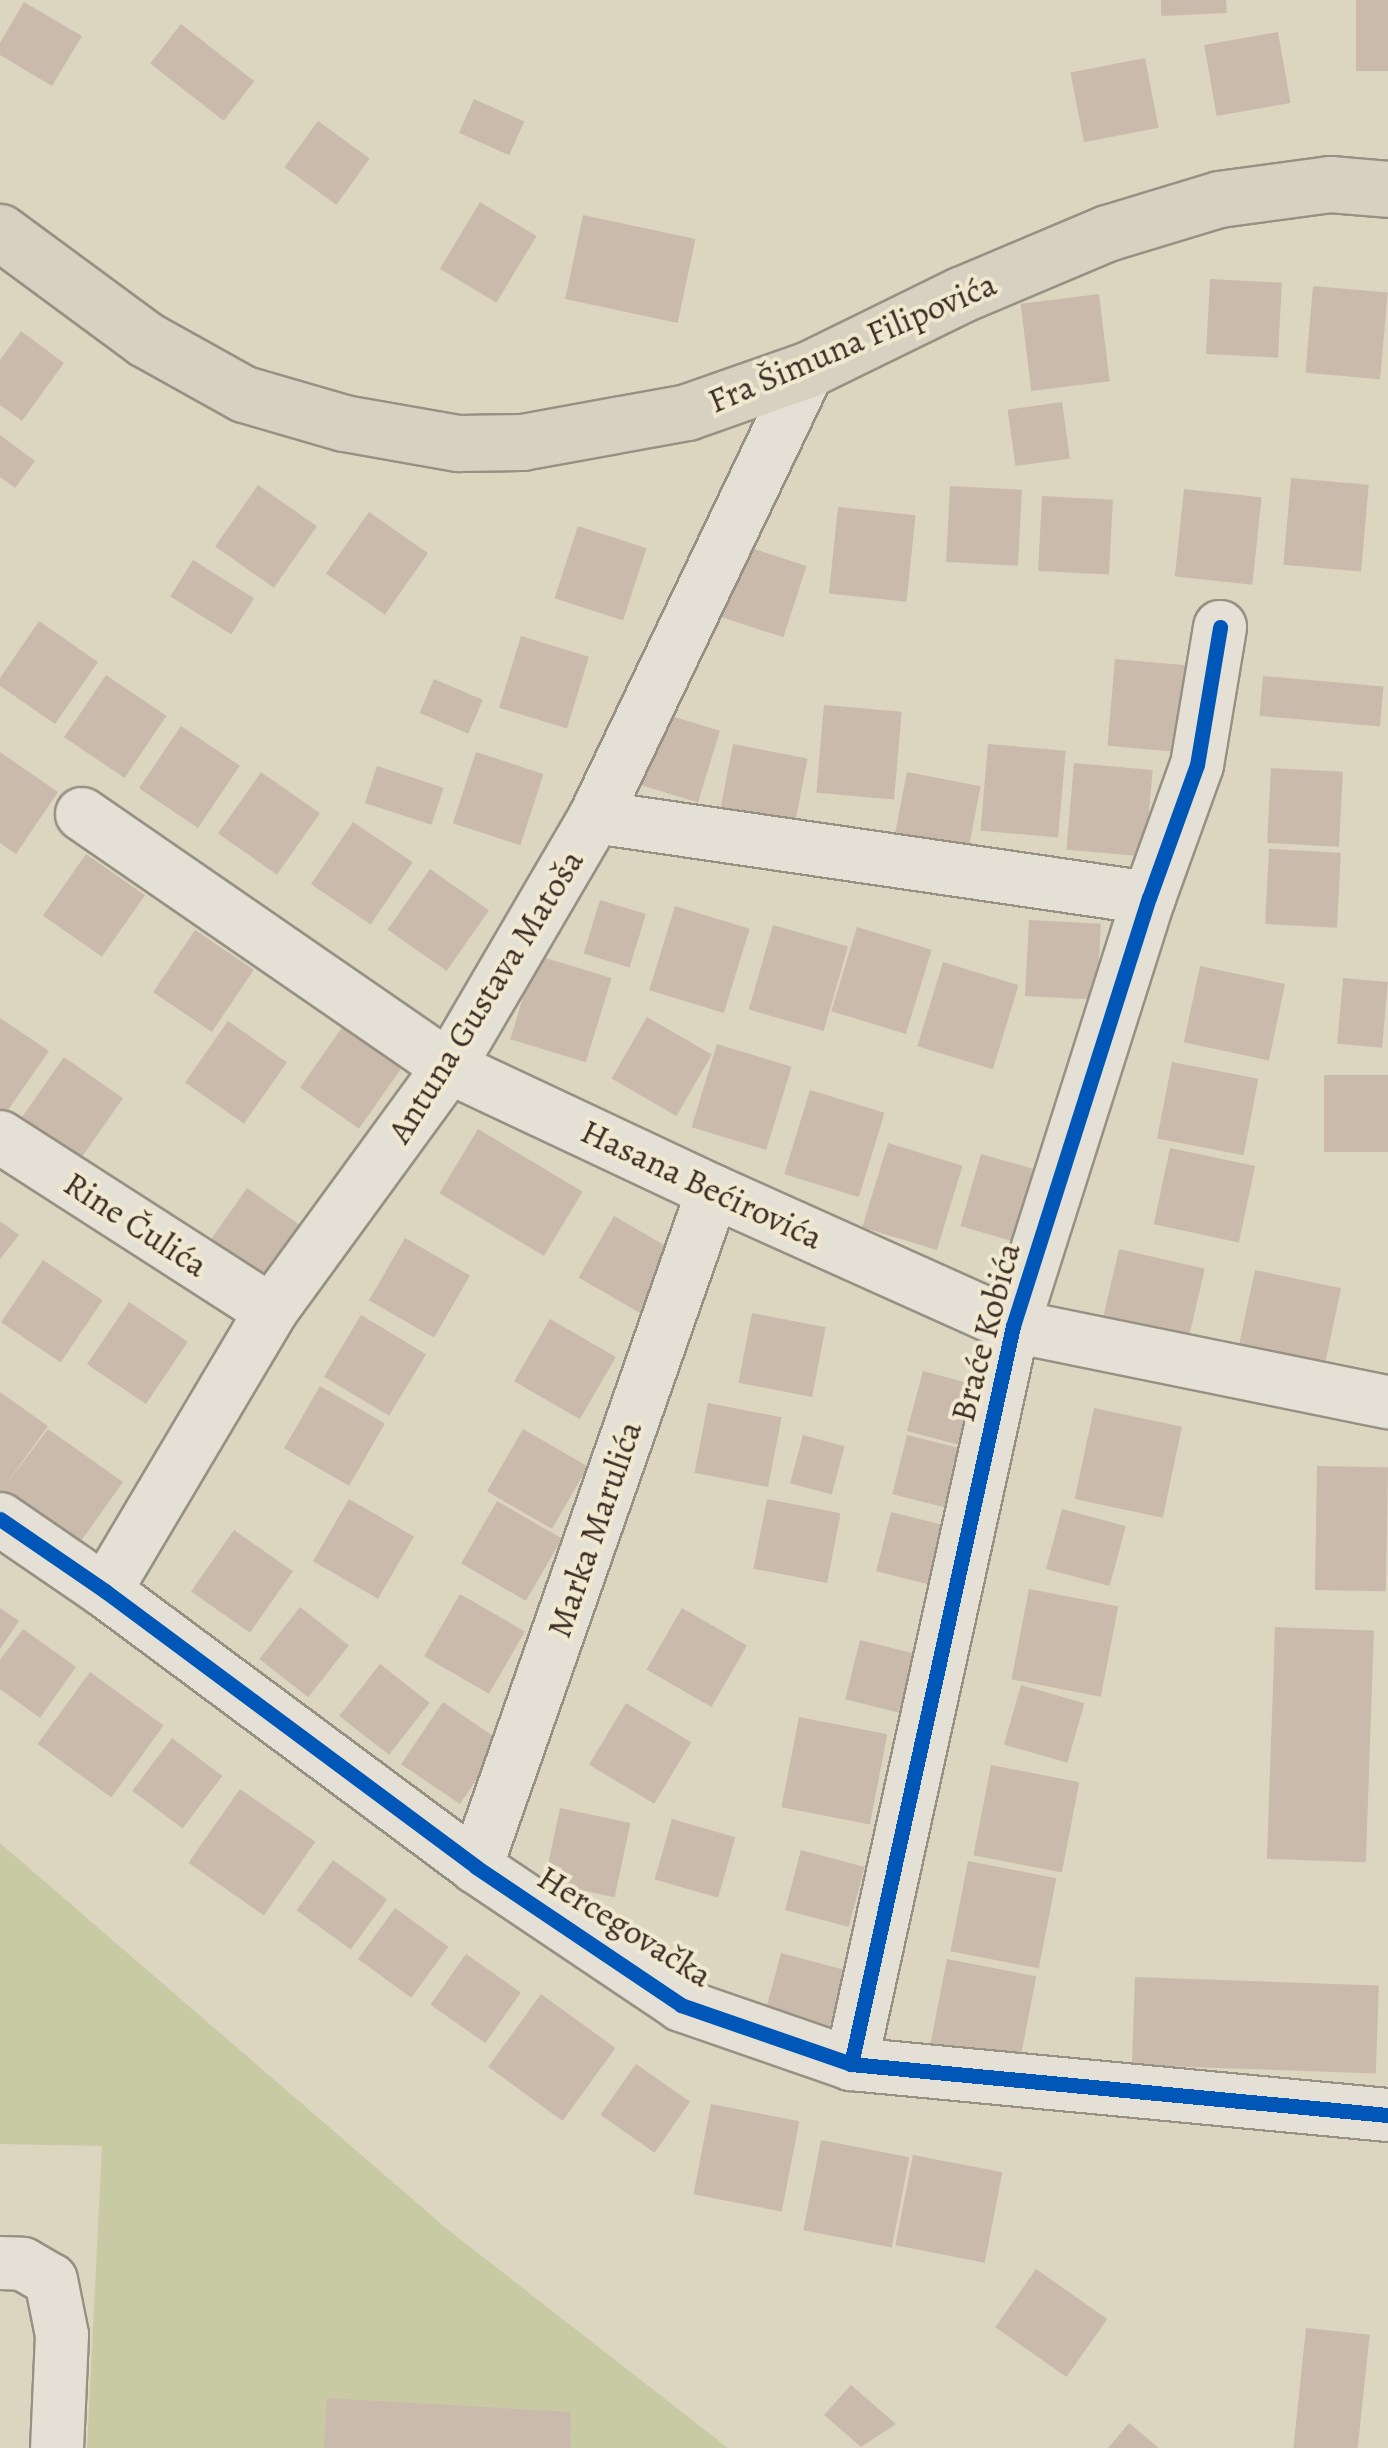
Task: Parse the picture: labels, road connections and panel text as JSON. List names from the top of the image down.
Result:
{
  "streets": {
    "main road": ["Fra Šimuna Filipovića"],
    "street": [
      "Antuna Gustava Matoša",
      "Hasana Bećirovića",
      "Rine Čulića",
      "Braće Kobića",
      "Marka Marulića",
      "Hercegovačka"
    ]
  },
  "crossings": [
    ["Fra Šimuna Filipovića", "Antuna Gustava Matoša"],
    ["Antuna Gustava Matoša", "Hasana Bećirovića"],
    ["Antuna Gustava Matoša", "Rine Čulića"],
    ["Antuna Gustava Matoša", "Hercegovačka"],
    ["Hasana Bećirovića", "Braće Kobića"],
    ["Hasana Bećirovića", "Marka Marulića"],
    ["Braće Kobića", "Hercegovačka"],
    ["Marka Marulića", "Hercegovačka"]
  ]
}
